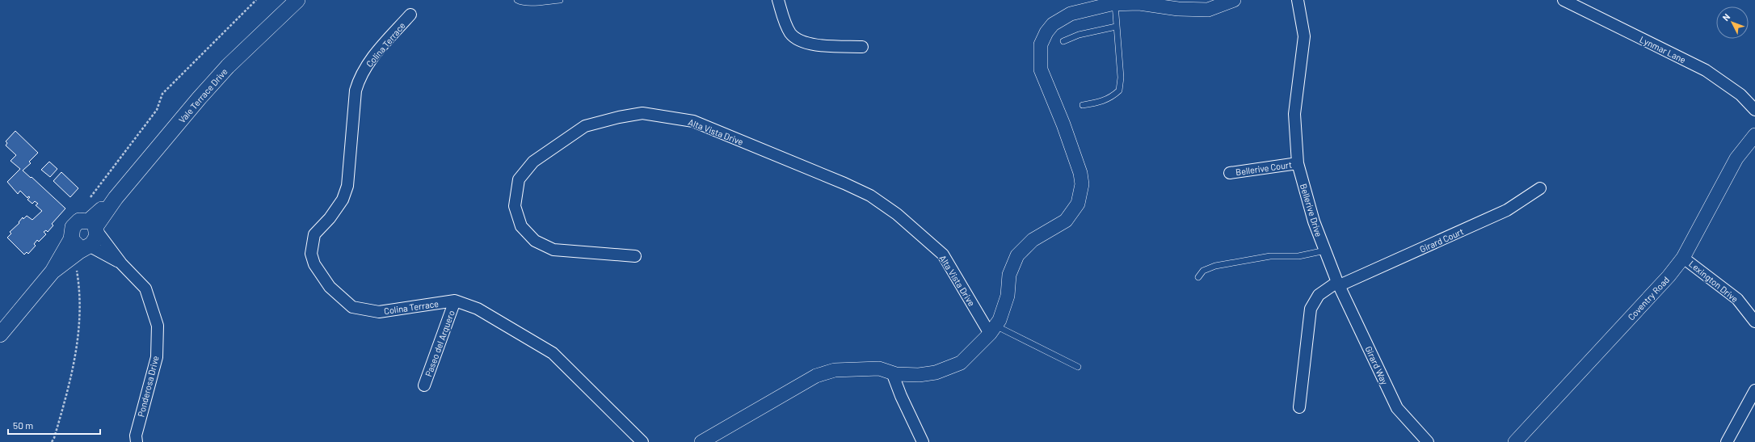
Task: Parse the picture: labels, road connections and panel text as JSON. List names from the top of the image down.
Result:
{
  "streets": {
    "main road": ["Vale Terrace Drive"],
    "street": [
      "Colina Terrace",
      "Lynmar Lane",
      "Alta Vista Drive",
      "Bellerive Court",
      "Bellerive Drive",
      "Girard Court",
      "Lexington Drive",
      "Coventry Road",
      "Paseo del Arquero",
      "Girard Way",
      "Ponderosa Drive"
    ]
  },
  "crossings": [
    ["Colina Terrace", "Paseo del Arquero"],
    ["Vale Terrace Drive", "Ponderosa Drive"],
    ["Bellerive Court", "Bellerive Drive"],
    ["Bellerive Drive", "Girard Court"],
    ["Bellerive Drive", "Girard Way"],
    ["Girard Court", "Girard Way"],
    ["Lexington Drive", "Coventry Road"]
  ],
  "scale_bar": "50 m",
  "north": "top left"
}
